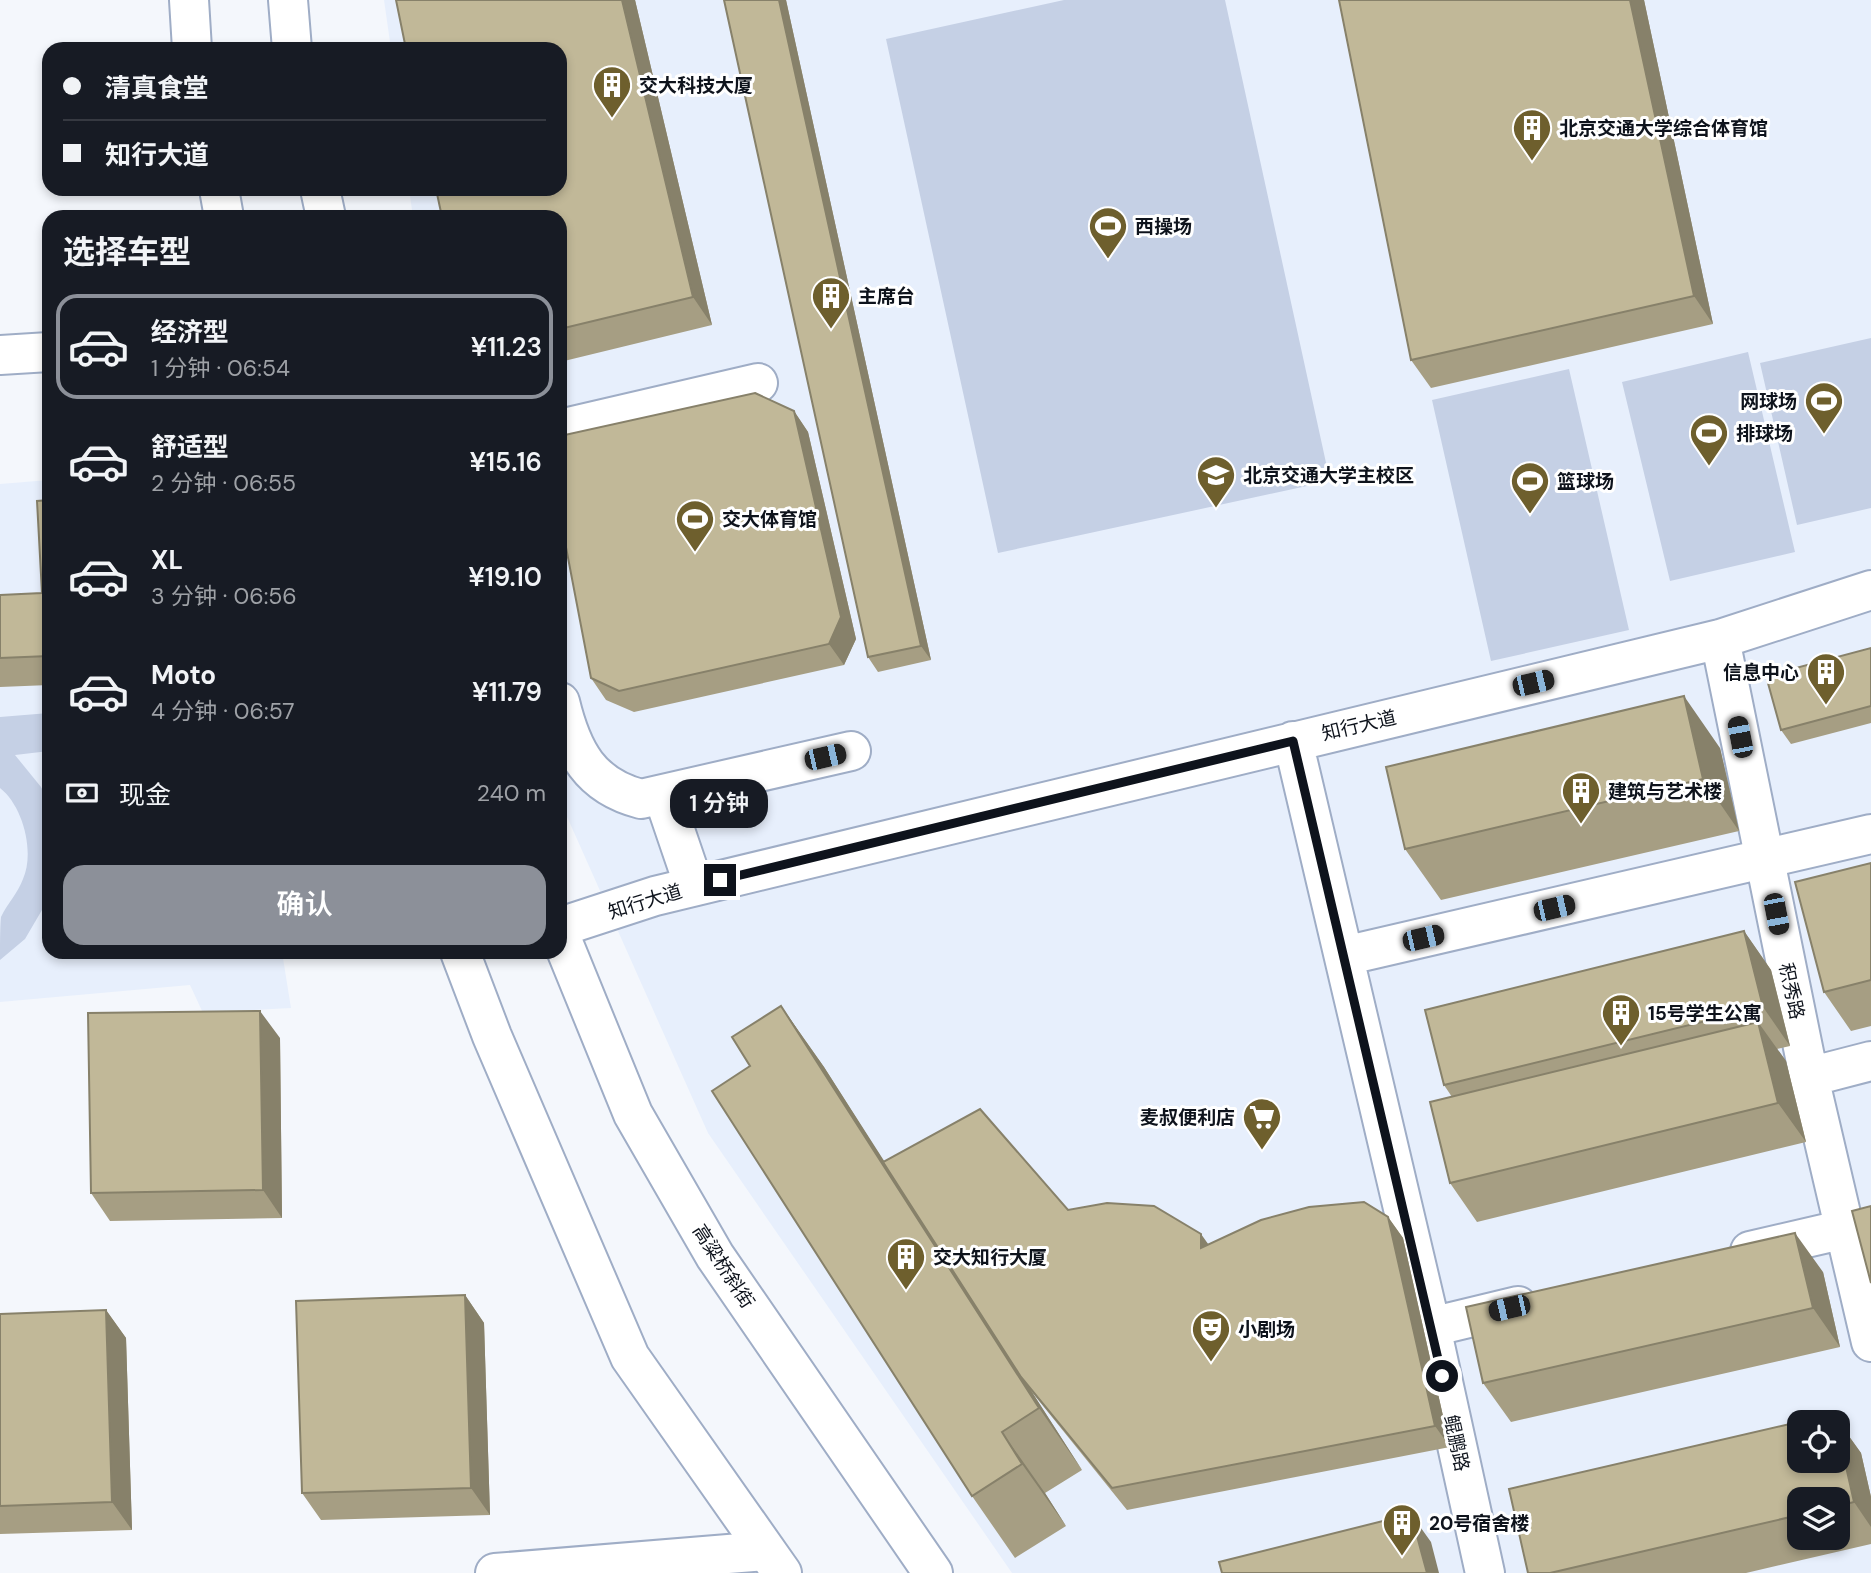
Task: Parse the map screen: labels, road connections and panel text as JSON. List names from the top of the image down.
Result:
{
  "streets": {
    "street": [
      "知行大道",
      "积秀路",
      "高粱桥斜街",
      "鲲鹏路"
    ]
  },
  "crossings": [
    ["知行大道", "积秀路"],
    ["知行大道", "鲲鹏路"]
  ],
  "places": {
    "building": [
      "交大科技大厦",
      "北京交通大学综合体育馆",
      "主席台",
      "信息中心",
      "建筑与艺术楼",
      "15号学生公寓",
      "交大知行大厦",
      "20号宿舍楼"
    ],
    "sports": [
      "西操场",
      "网球场",
      "排球场",
      "篮球场",
      "交大体育馆"
    ],
    "school or university": ["北京交通大学主校区"],
    "supermarket": ["麦叔便利店"],
    "theatre": ["小剧场"]
  },
  "page": {
    "banner": ["清真食堂", "知行大道"],
    "heading": "选择车型",
    "list": [
      {
        "name": "经济型",
        "note": "1 分钟 · 06:54",
        "value": "¥11.23"
      },
      {
        "name": "舒适型",
        "note": "2 分钟 · 06:55",
        "value": "¥15.16"
      },
      {
        "name": "XL",
        "note": "3 分钟 · 06:56",
        "value": "¥19.10"
      },
      {
        "name": "Moto",
        "note": "4 分钟 · 06:57",
        "value": "¥11.79"
      }
    ],
    "pay": ["现金", "240 m"],
    "bubble": "1 分钟",
    "buttons": "确认"
  }
}
